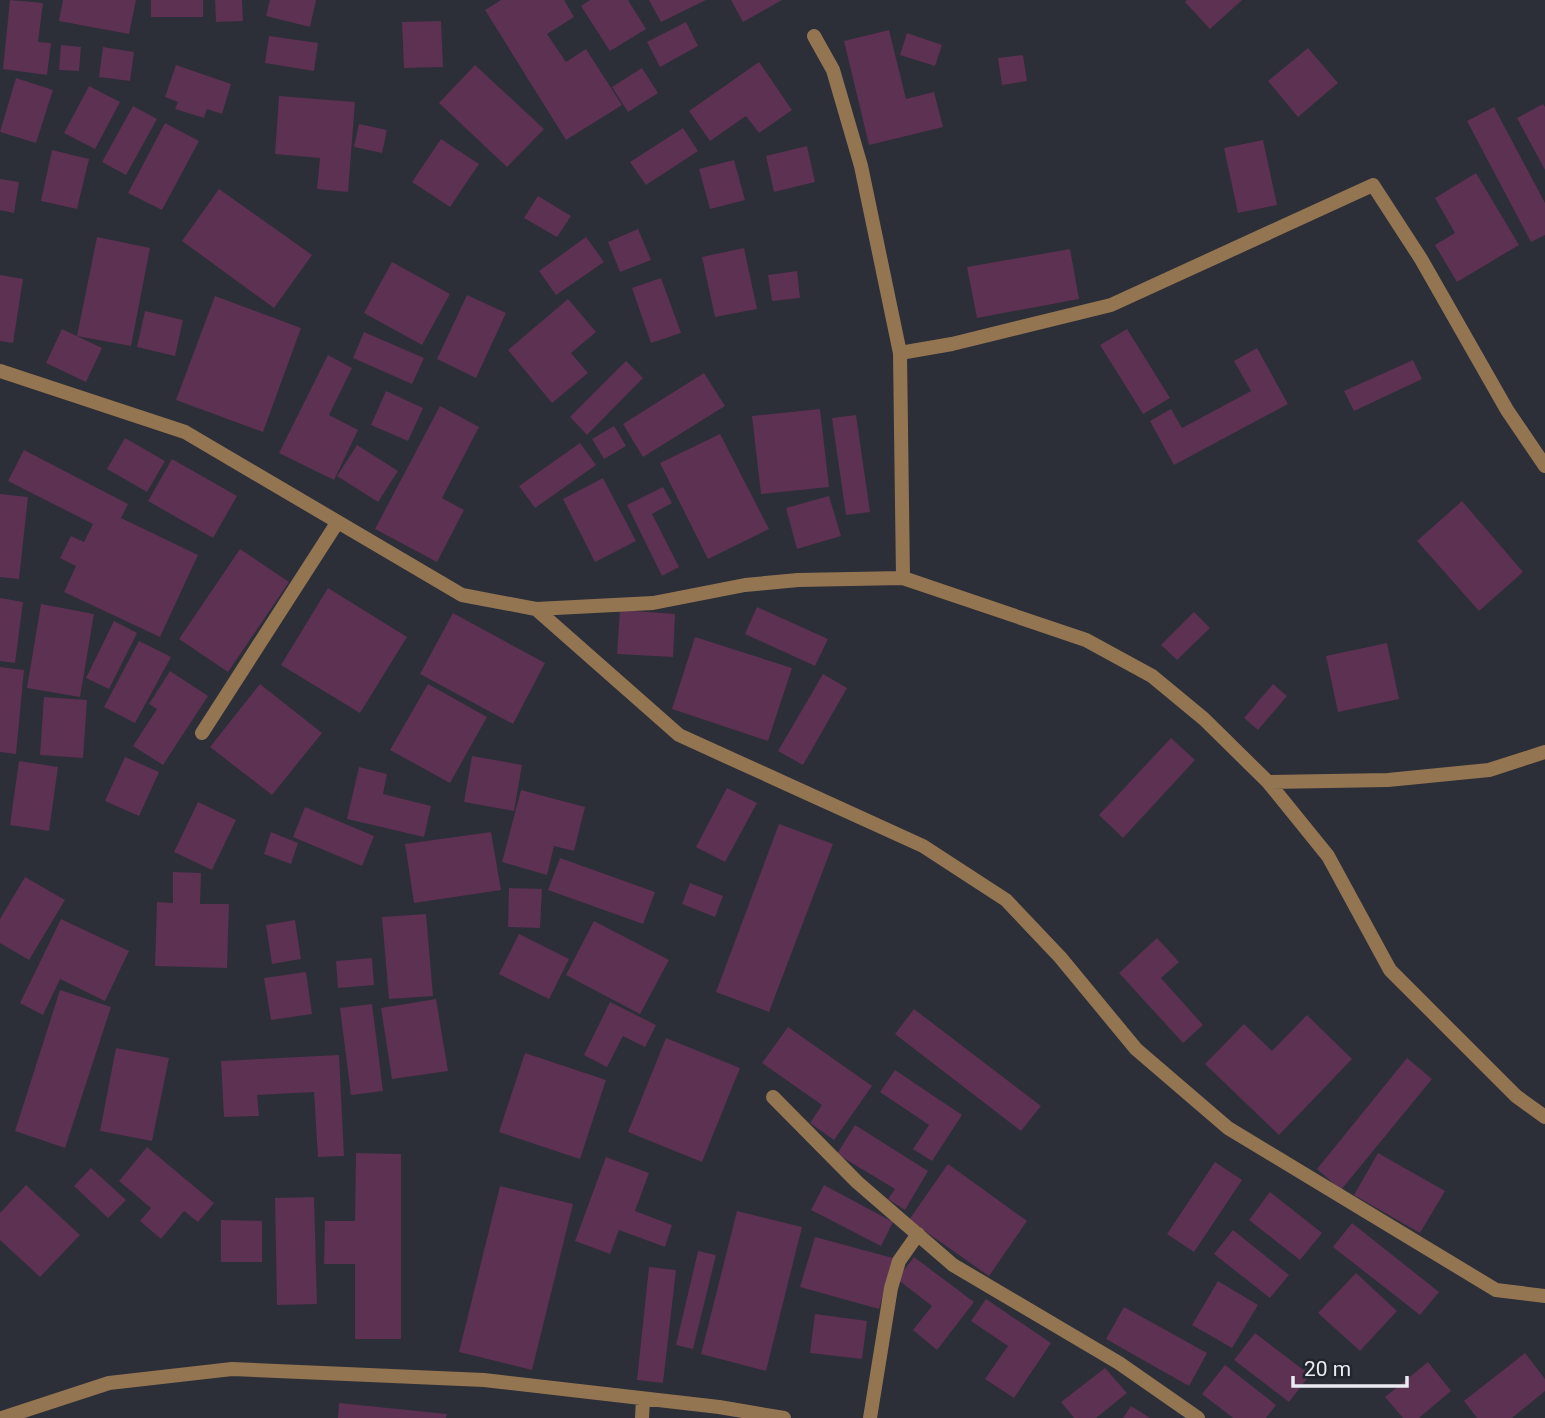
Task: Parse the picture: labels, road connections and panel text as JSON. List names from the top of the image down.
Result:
{
  "scale_bar": "20 m"
}
